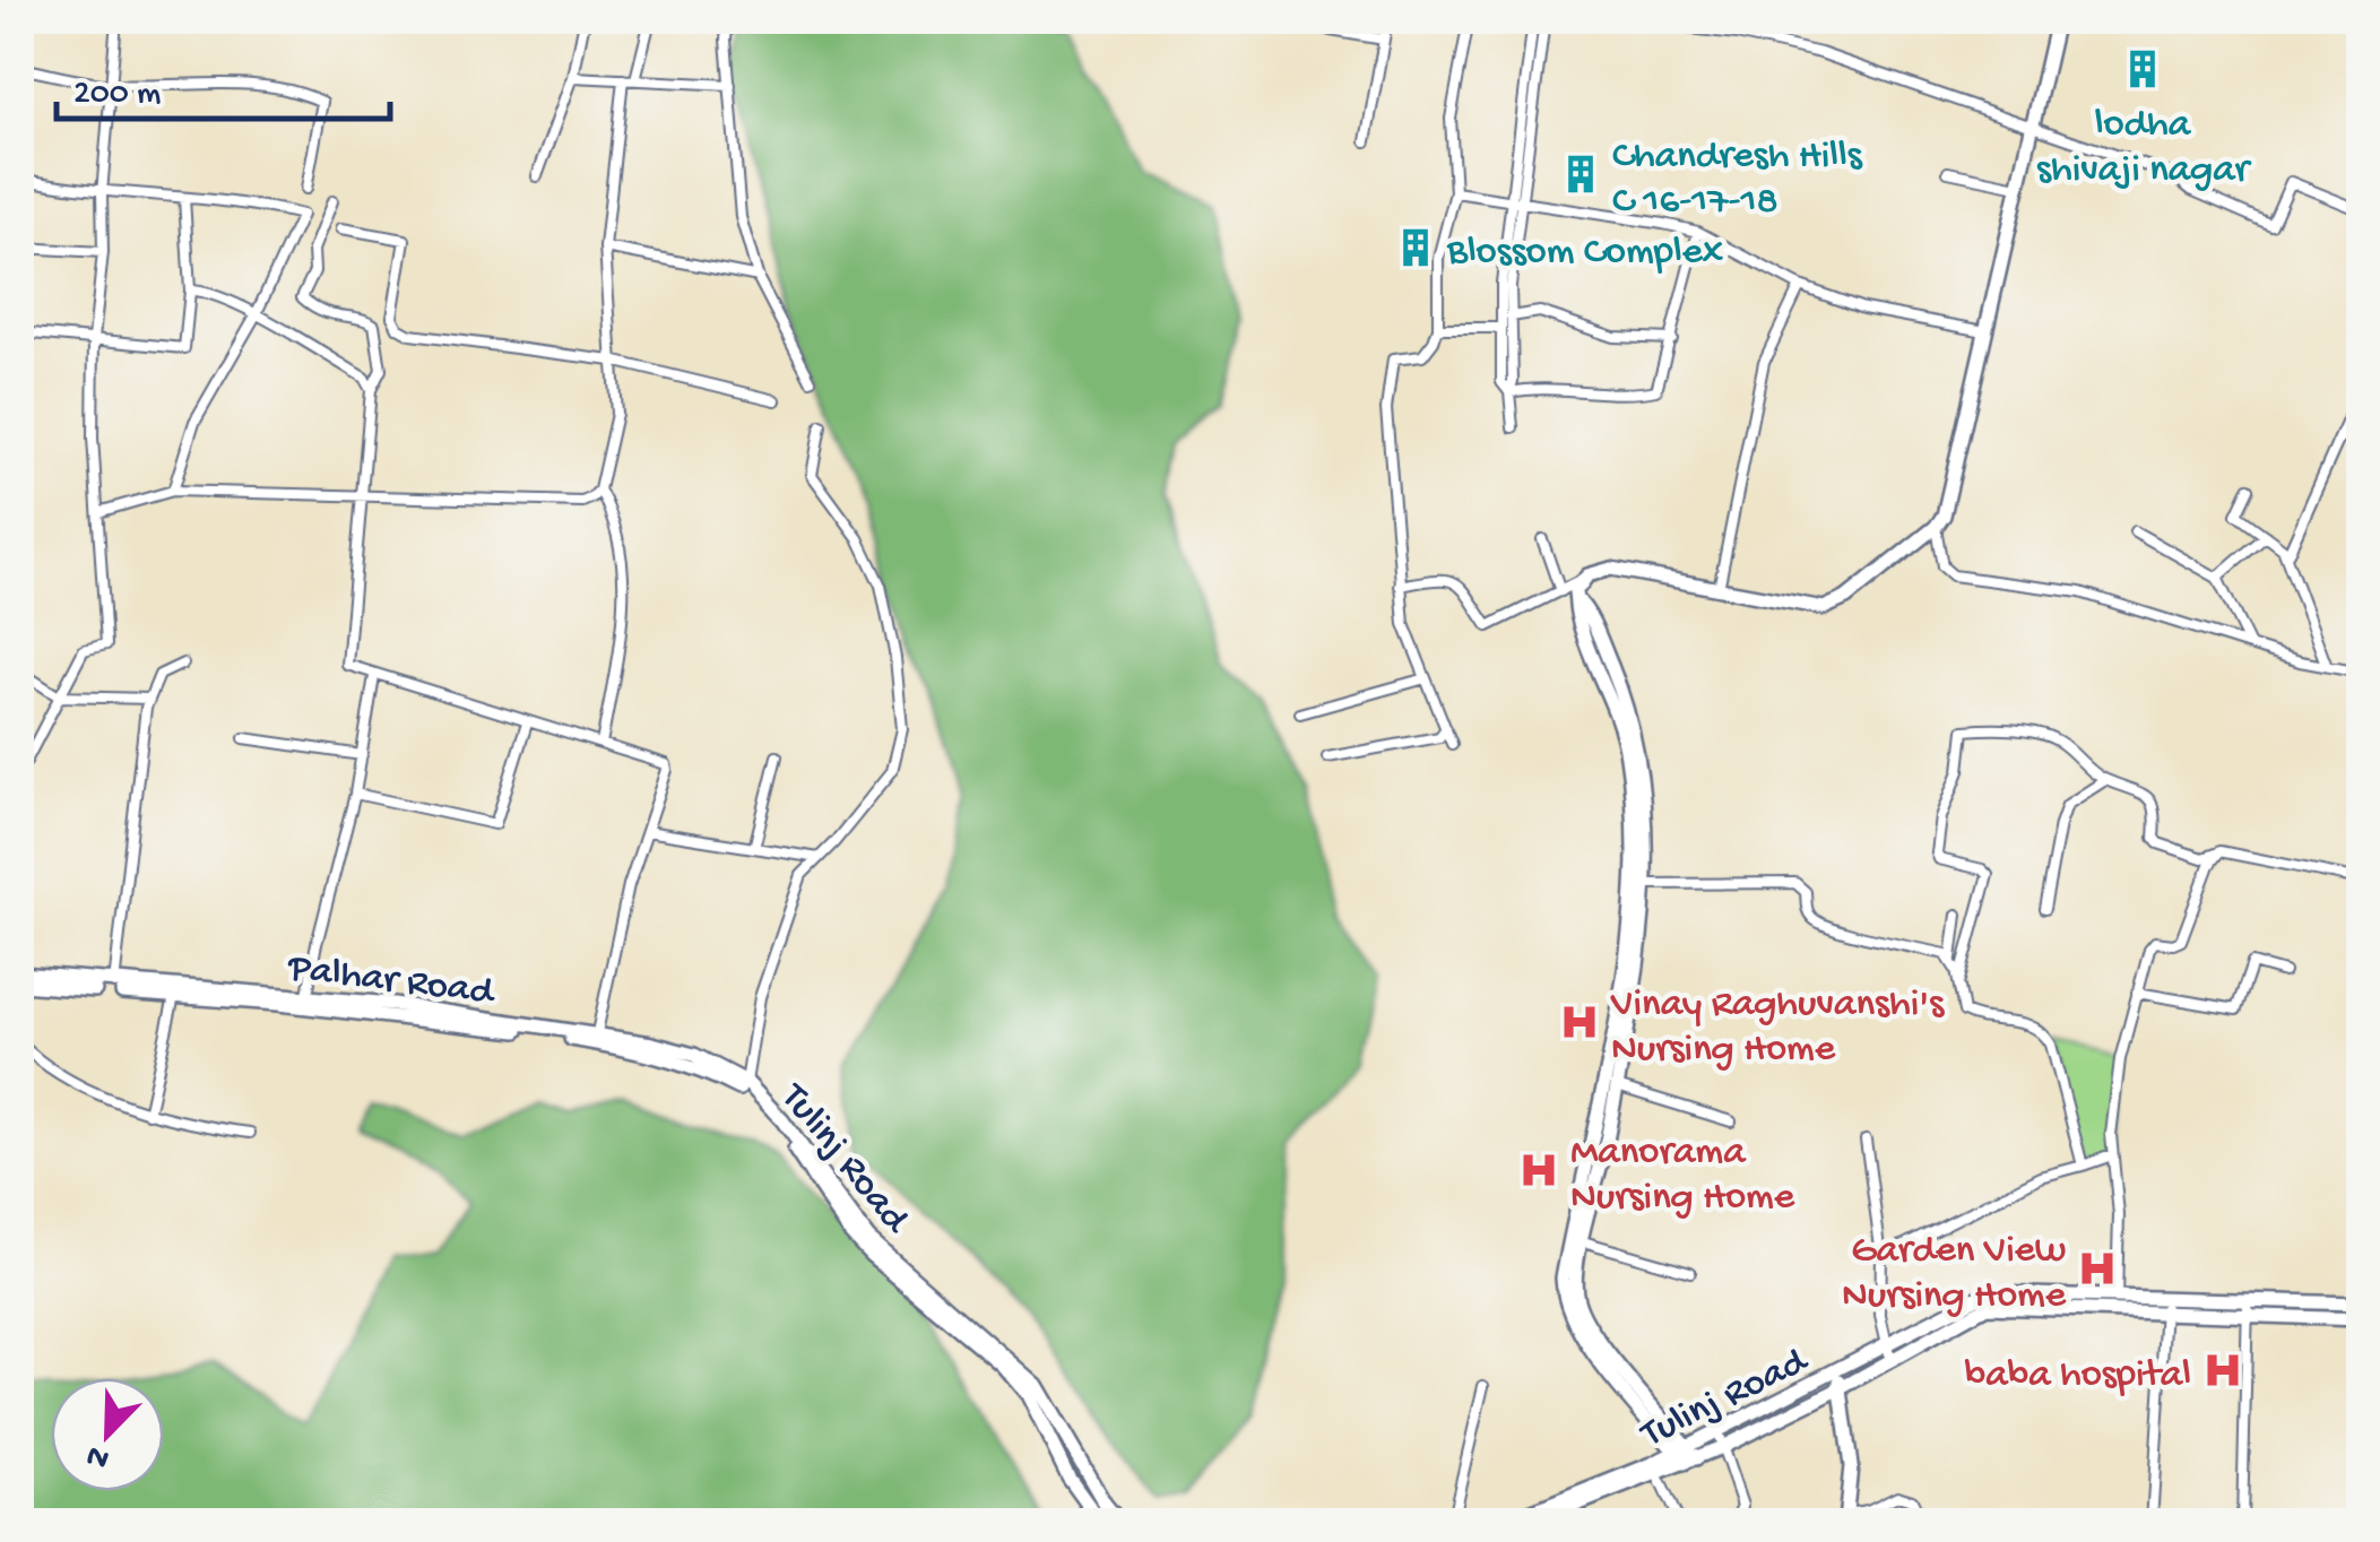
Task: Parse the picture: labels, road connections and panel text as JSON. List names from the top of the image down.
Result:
{
  "streets": {
    "main road": ["Palhar Road", "Tulinj Road"]
  },
  "crossings": [
    ["Palhar Road", "Tulinj Road"]
  ],
  "places": {
    "building": ["lodha shivaji nagar", "Chandresh Hills C 16-17-18", "Blossom Complex"],
    "hospital": [
      "Vinay Raghuvanshi's Nursing Home",
      "Manorama Nursing Home",
      "Garden View Nursing Home",
      "baba hospital"
    ]
  },
  "scale_bar": "200 m",
  "north": "bottom left"
}
